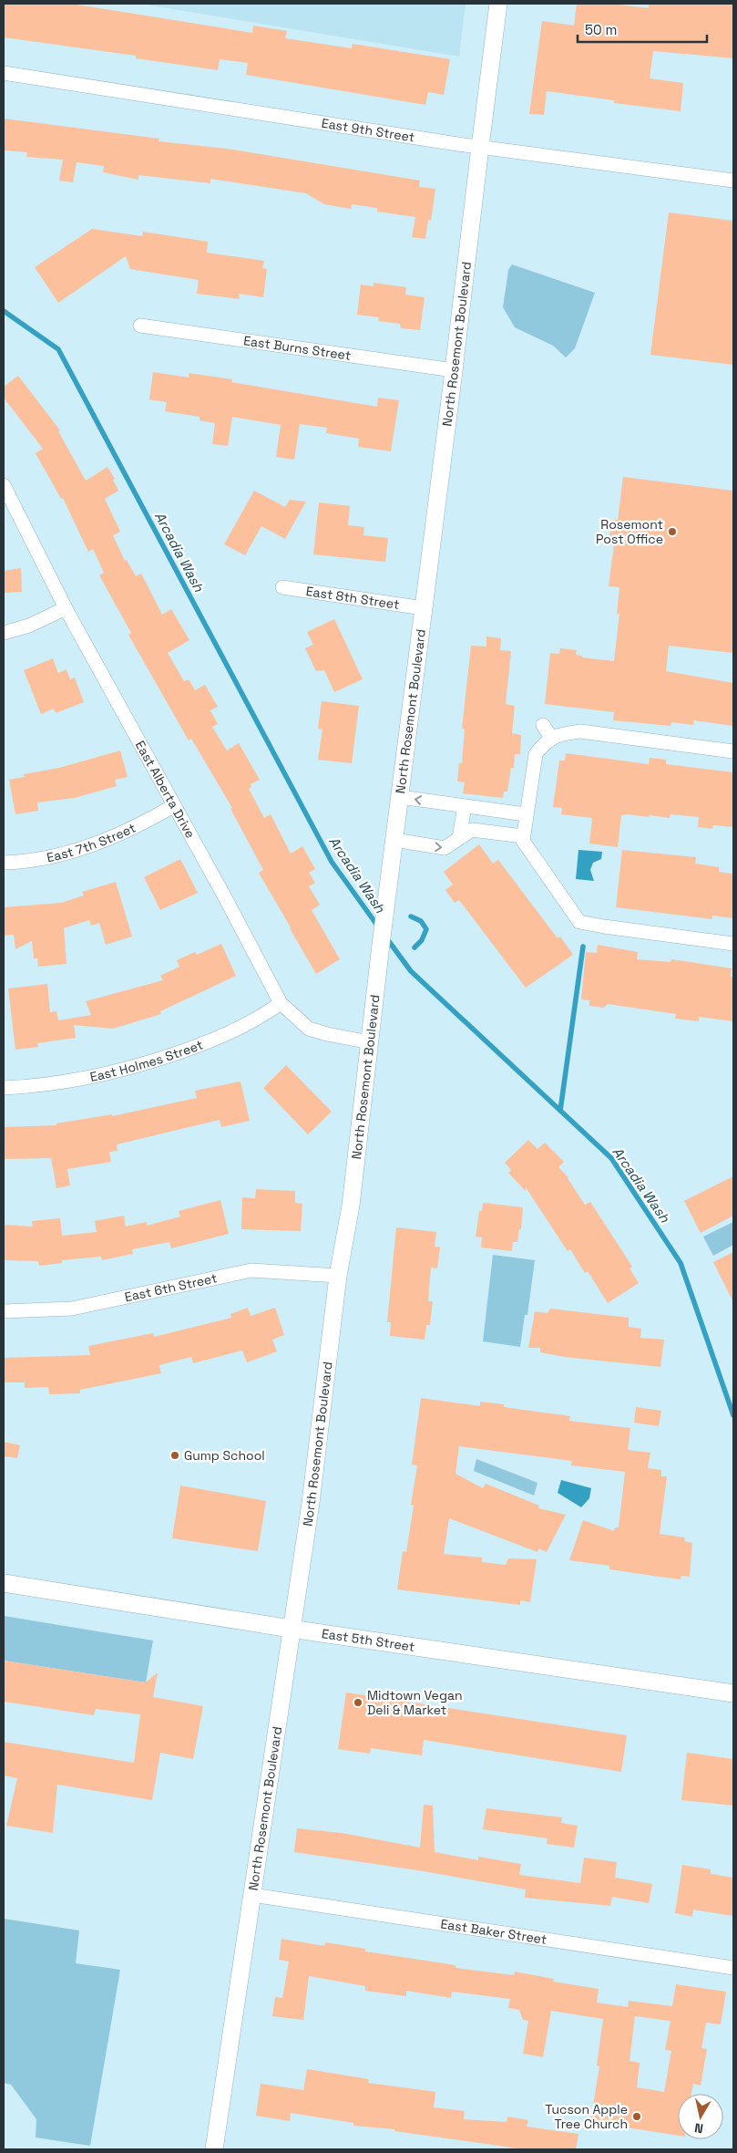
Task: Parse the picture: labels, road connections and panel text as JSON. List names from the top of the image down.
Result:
{
  "streets": {
    "street": [
      "East 9th Street",
      "North Rosemont Boulevard",
      "East Burns Street",
      "East 8th Street",
      "East Alberta Drive",
      "East 7th Street",
      "East Holmes Street",
      "East 6th Street",
      "East 5th Street",
      "East Baker Street"
    ]
  },
  "crossings": [
    ["East 9th Street", "North Rosemont Boulevard"],
    ["North Rosemont Boulevard", "East Burns Street"],
    ["North Rosemont Boulevard", "East 8th Street"],
    ["North Rosemont Boulevard", "East Alberta Drive"],
    ["North Rosemont Boulevard", "East 6th Street"],
    ["North Rosemont Boulevard", "East 5th Street"],
    ["North Rosemont Boulevard", "East Baker Street"],
    ["East Alberta Drive", "East 7th Street"],
    ["East Alberta Drive", "East Holmes Street"]
  ],
  "water": ["Arcadia Wash"],
  "places": [
    "Rosemont Post Office",
    "Gump School",
    "Midtown Vegan Deli & Market",
    "Tucson Apple Tree Church"
  ],
  "scale_bar": "50 m",
  "north": "bottom"
}
